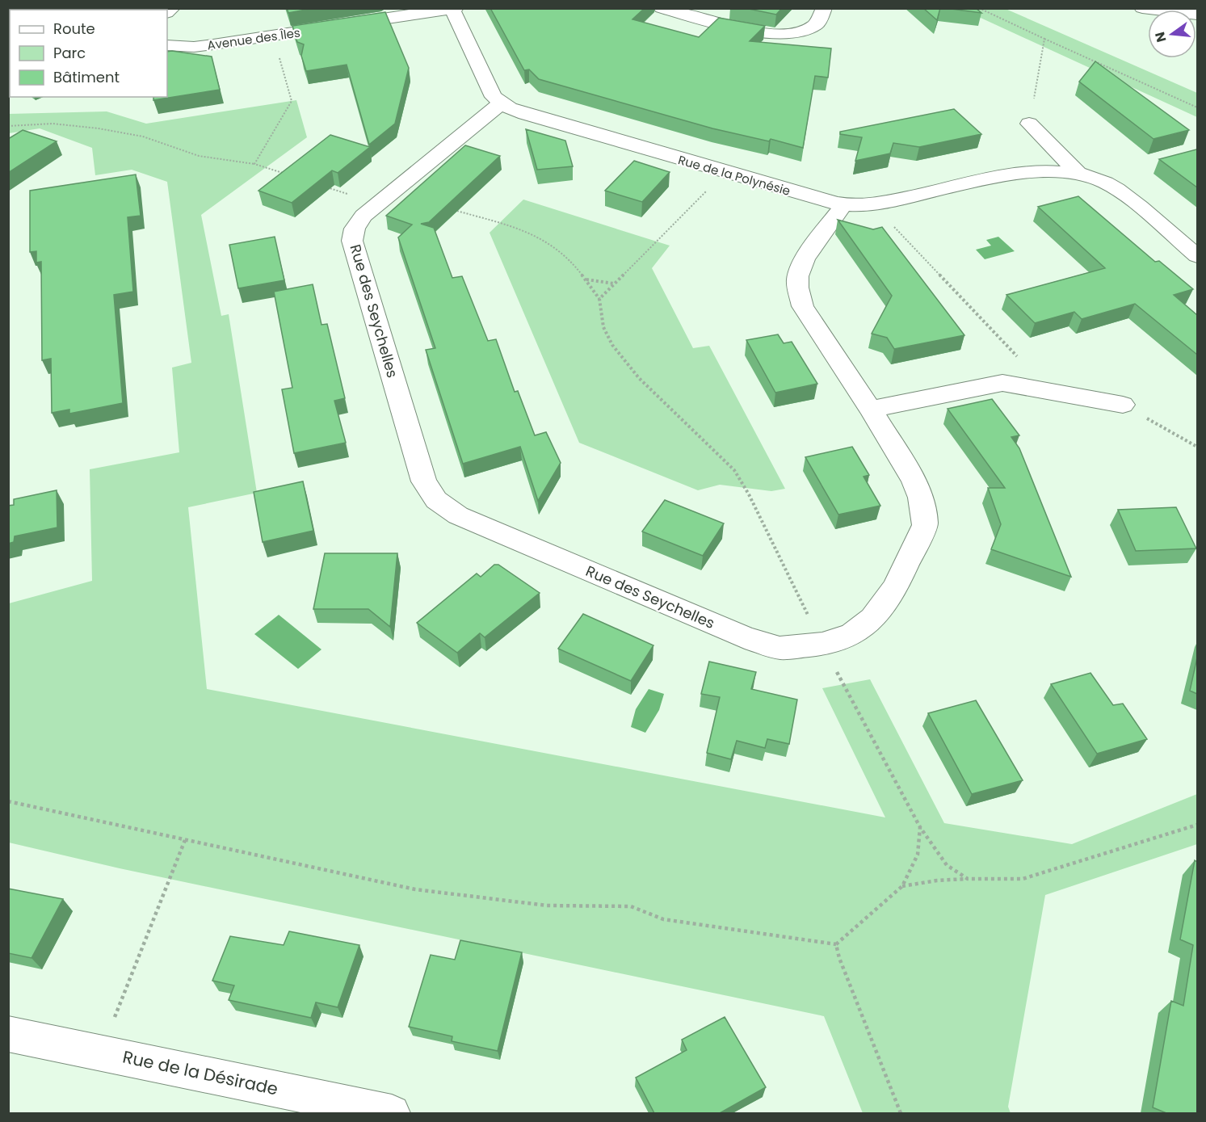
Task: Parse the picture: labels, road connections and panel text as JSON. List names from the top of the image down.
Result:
{
  "streets": {
    "street": [
      "Avenue des Îles",
      "Rue de la Polynésie",
      "Rue des Seychelles",
      "Rue de la Désirade"
    ]
  },
  "crossings": [
    ["Rue de la Polynésie", "Rue des Seychelles"]
  ],
  "legend": ["Route", "Parc", "Bâtiment"],
  "north": "left"
}
